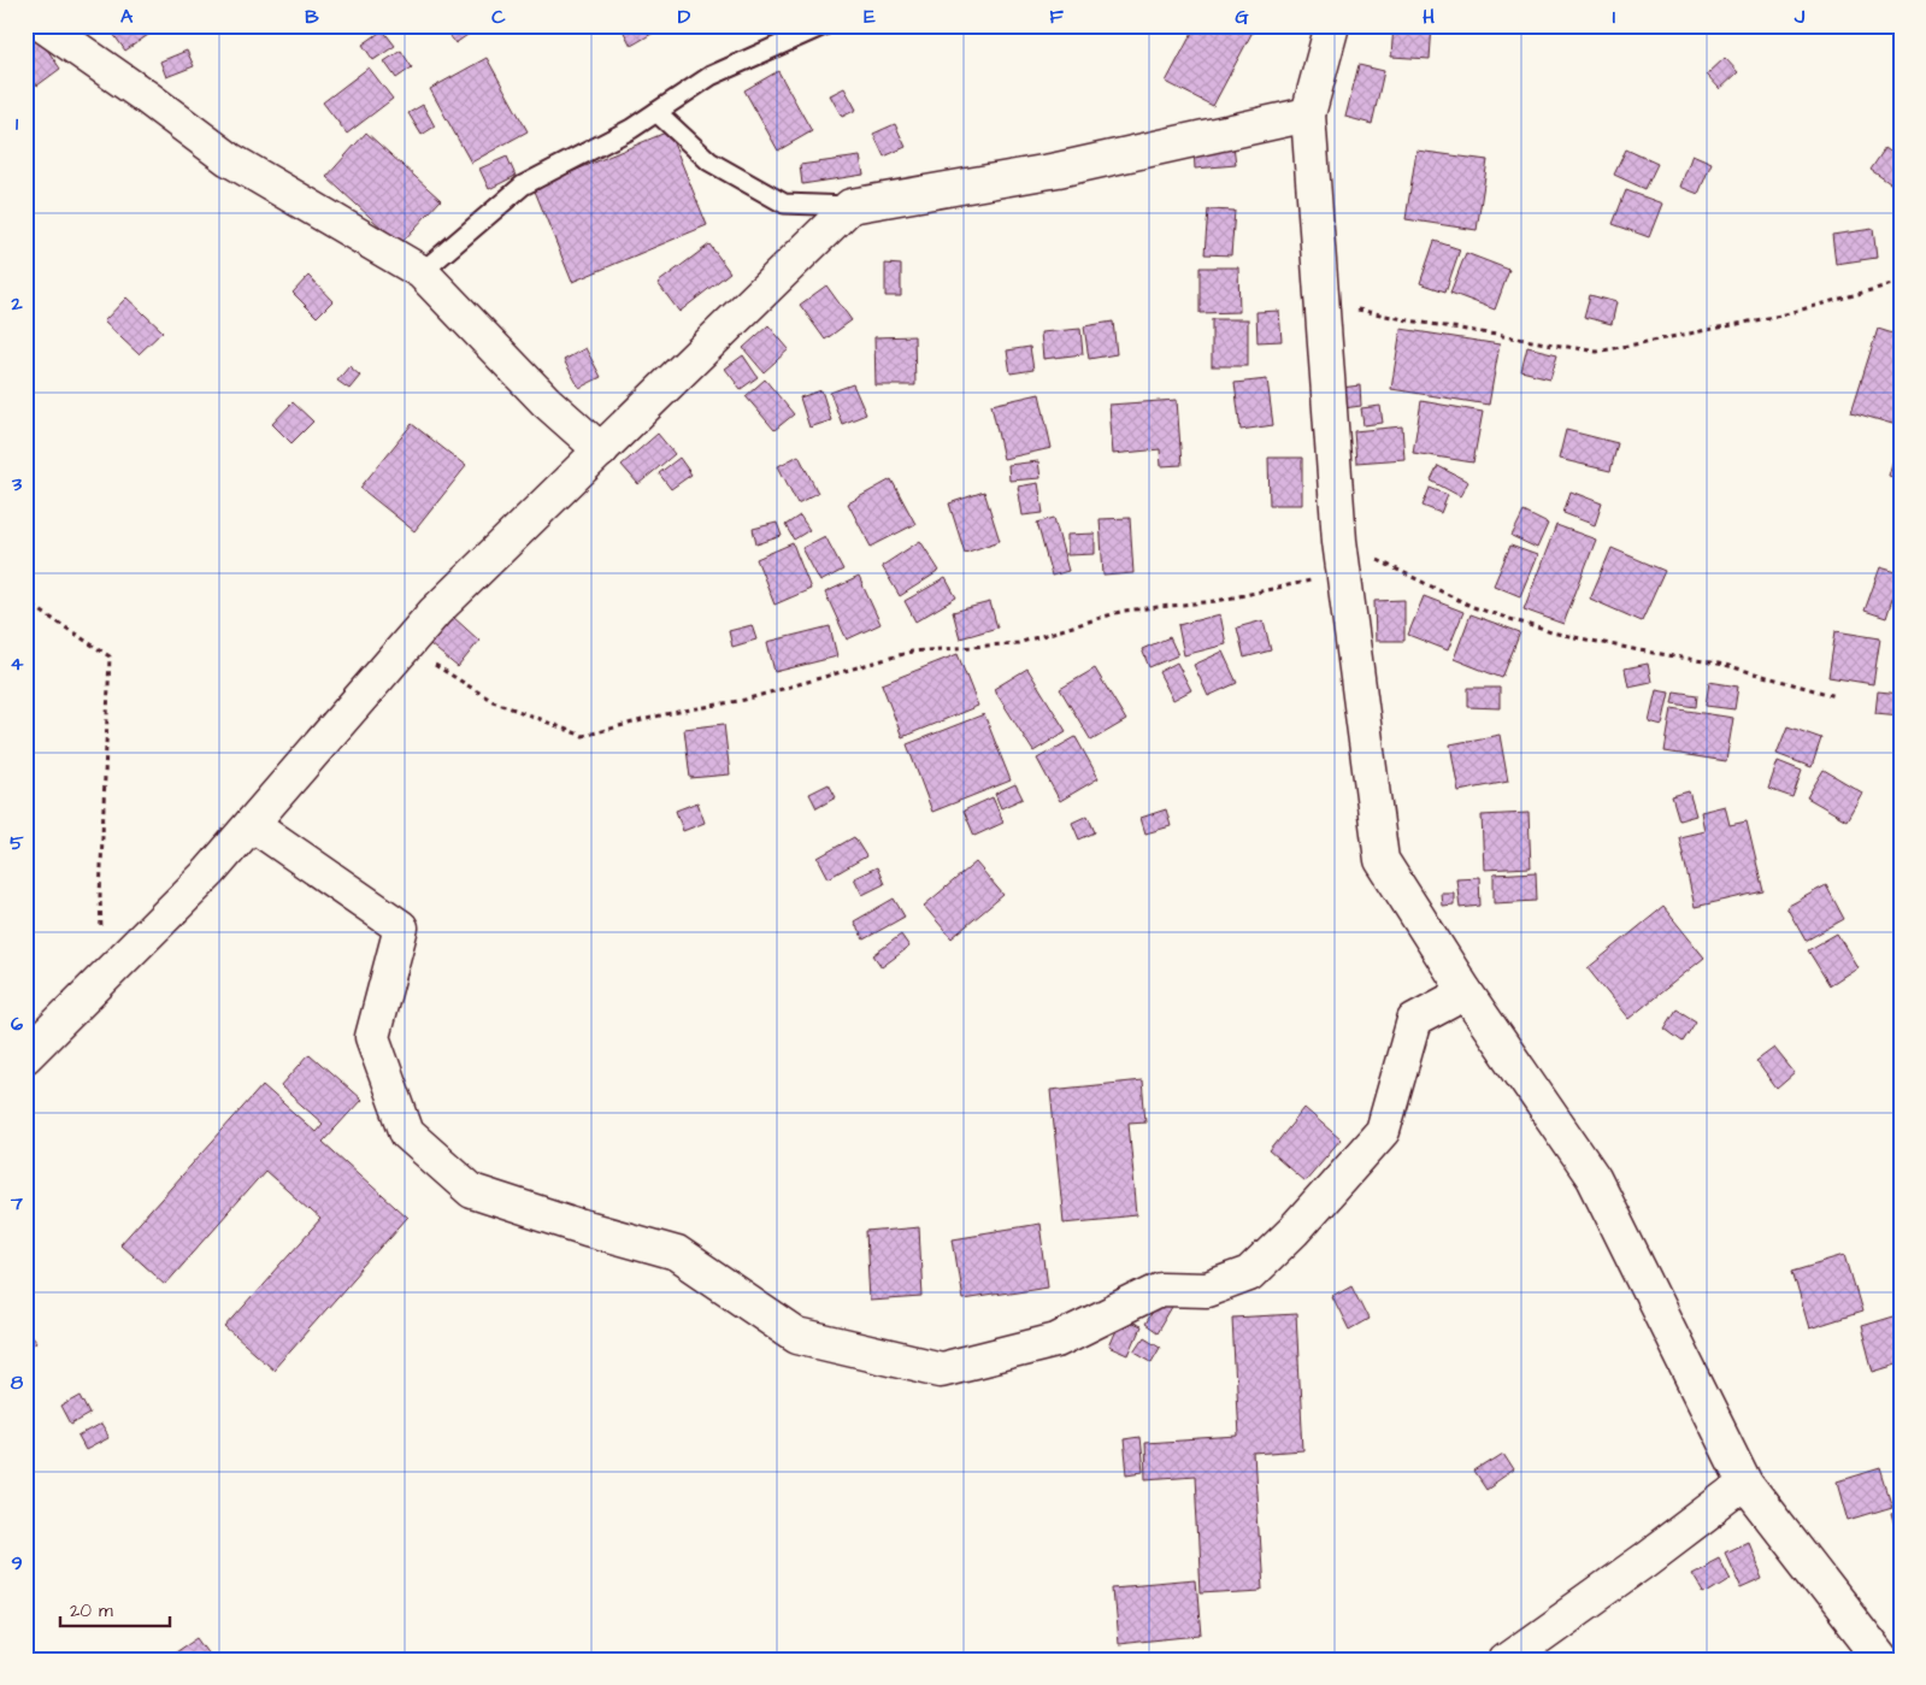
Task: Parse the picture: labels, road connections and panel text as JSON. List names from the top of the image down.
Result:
{
  "scale_bar": "20 m",
  "grid": {
    "columns": [
      "A",
      "B",
      "C",
      "D",
      "E",
      "F",
      "G",
      "H",
      "I",
      "J"
    ],
    "rows": [
      "1",
      "2",
      "3",
      "4",
      "5",
      "6",
      "7",
      "8",
      "9"
    ]
  }
}
